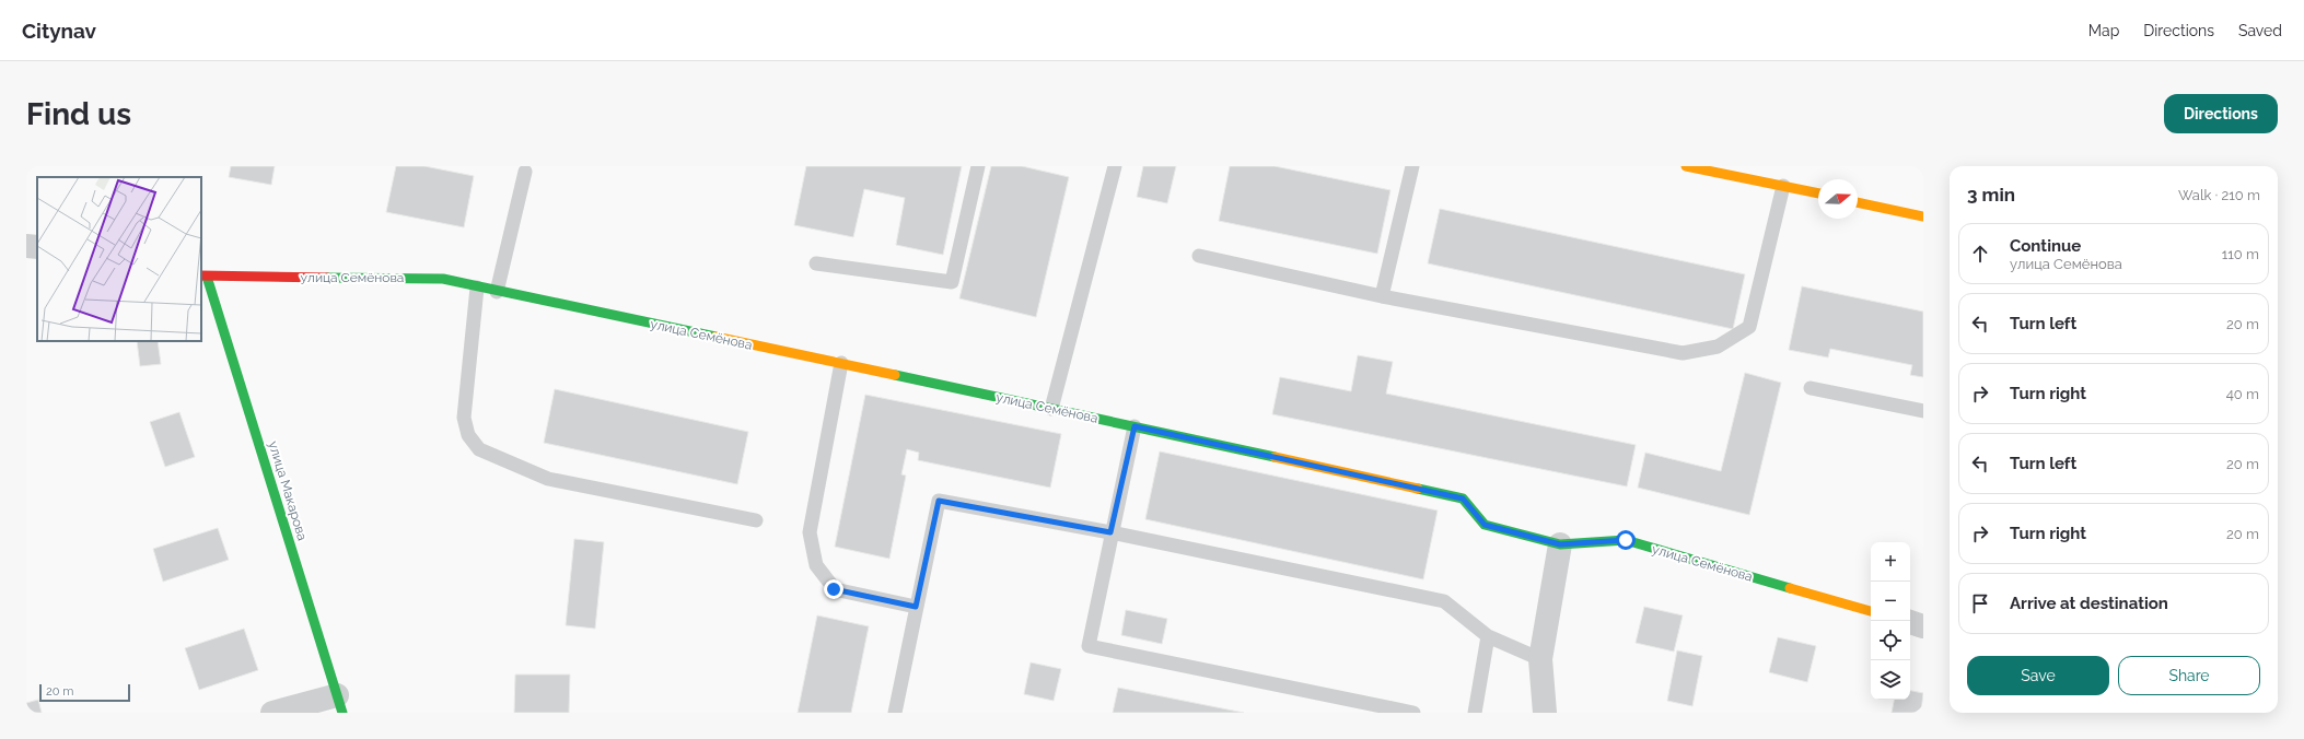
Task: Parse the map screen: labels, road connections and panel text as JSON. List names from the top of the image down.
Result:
{
  "streets": {
    "street": ["улица Семёнова", "улица Макарова"]
  },
  "crossings": [
    ["улица Семёнова", "улица Макарова"]
  ],
  "scale_bar": "20 m",
  "north": "right",
  "page": {
    "header": "Citynav",
    "nav": ["Map", "Directions", "Saved"],
    "buttons": [
      "Directions",
      ["Save", "Share"]
    ],
    "title": "Find us",
    "heading": ["3 min", "Walk · 210 m"],
    "list": [
      ["Continue", "улица Семёнова", "110 m"],
      ["Turn left", "20 m"],
      ["Turn right", "40 m"],
      ["Turn left", "20 m"],
      ["Turn right", "20 m"],
      "Arrive at destination"
    ],
    "map_buttons": ["+", "−"],
    "scale": "20 m"
  }
}
